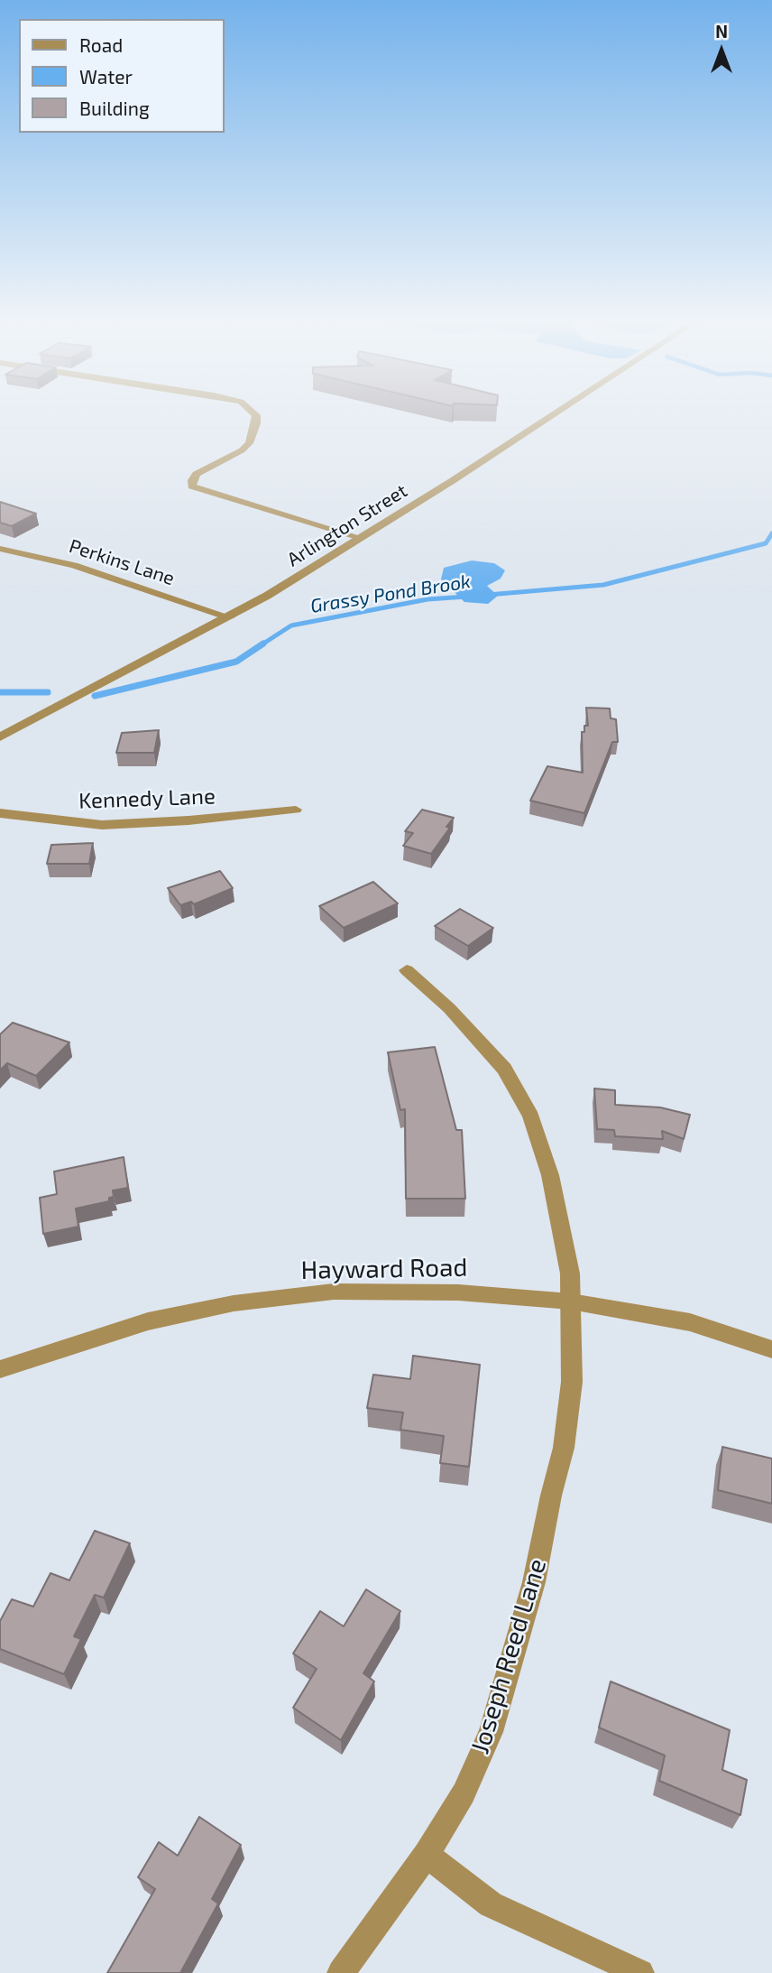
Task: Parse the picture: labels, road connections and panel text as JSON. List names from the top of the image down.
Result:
{
  "streets": {
    "street": [
      "Arlington Street",
      "Perkins Lane",
      "Kennedy Lane",
      "Hayward Road",
      "Joseph Reed Lane"
    ]
  },
  "crossings": [
    ["Arlington Street", "Perkins Lane"],
    ["Hayward Road", "Joseph Reed Lane"]
  ],
  "water": ["Grassy Pond Brook"],
  "legend": ["Road", "Water", "Building"],
  "north": "top"
}
